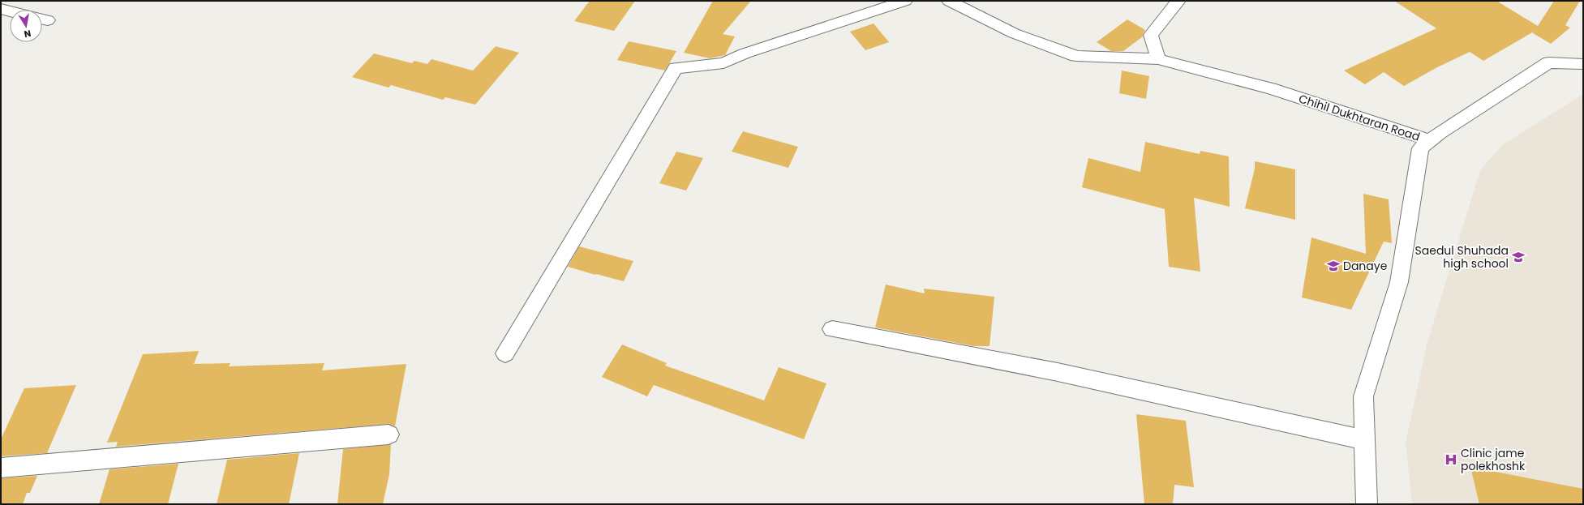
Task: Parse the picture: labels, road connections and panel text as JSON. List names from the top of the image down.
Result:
{
  "streets": {
    "street": ["Chihil Dukhtaran Road"]
  },
  "places": {
    "school or university": ["Saedul Shuhada high school", "Danaye"],
    "hospital": ["Clinic jame polekhoshk"]
  },
  "north": "bottom"
}
